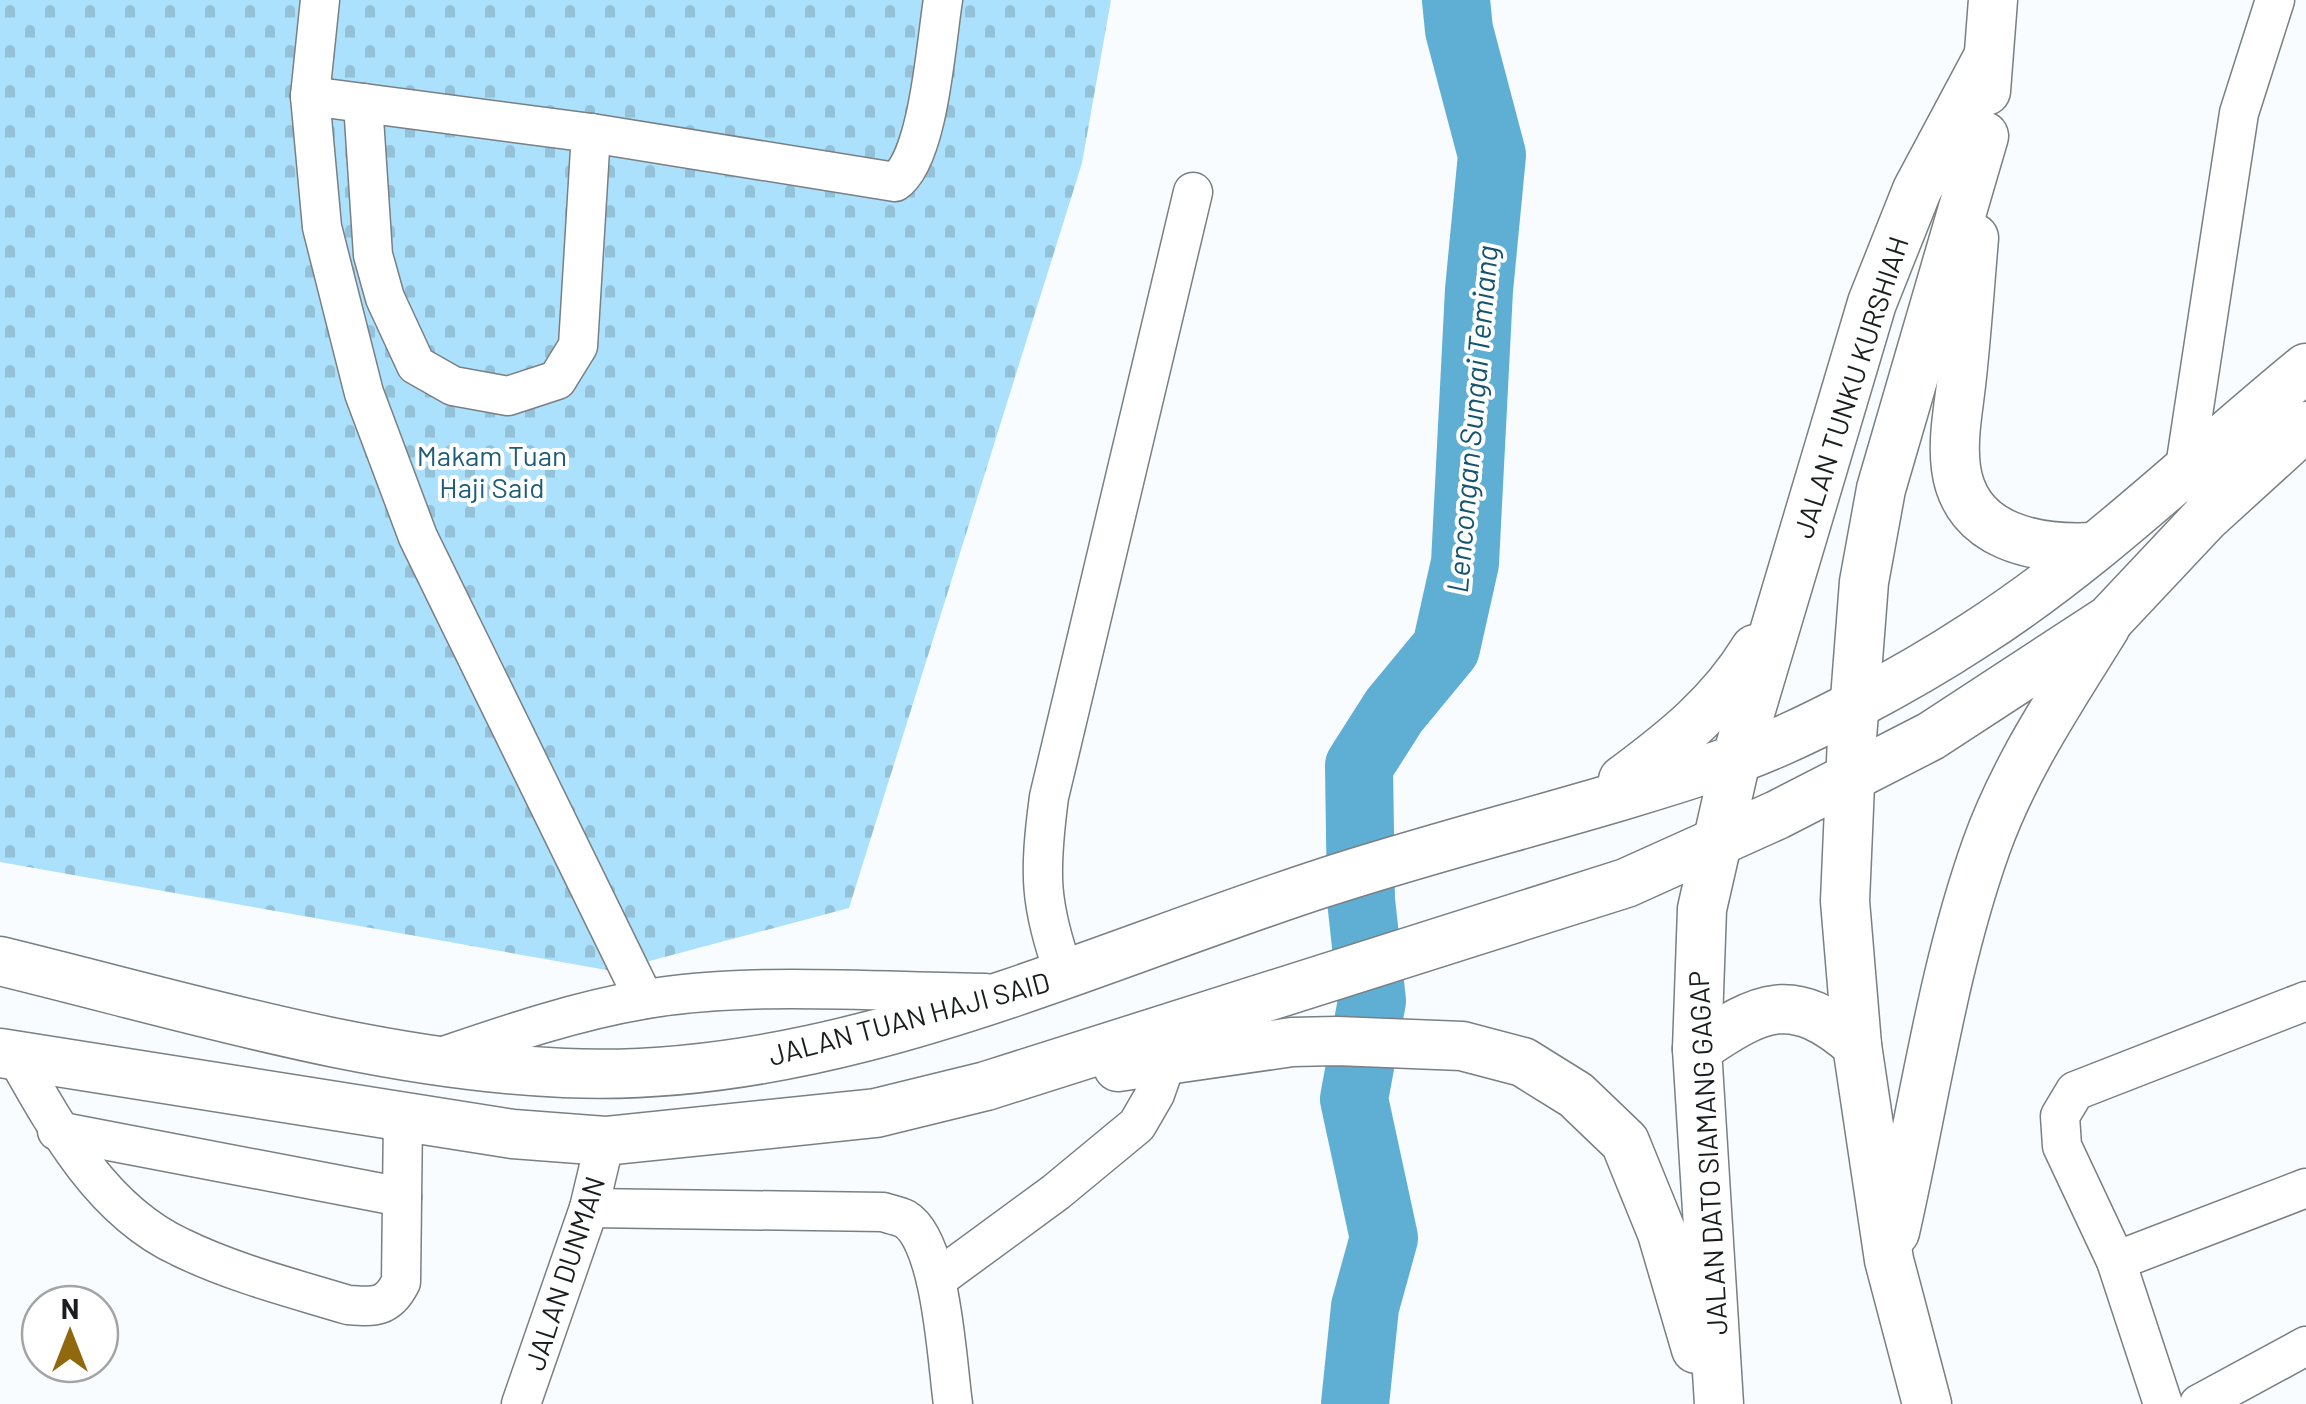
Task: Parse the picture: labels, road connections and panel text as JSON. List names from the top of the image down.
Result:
{
  "streets": {
    "main road": ["JALAN TUNKU KURSHIAH", "JALAN TUAN HAJI SAID", "JALAN DATO SIAMANG GAGAP"],
    "street": ["JALAN DUNMAN"]
  },
  "crossings": [
    ["JALAN TUNKU KURSHIAH", "JALAN DATO SIAMANG GAGAP"],
    ["JALAN TUAN HAJI SAID", "JALAN DATO SIAMANG GAGAP"]
  ],
  "water": ["Lencongan Sungai Temiang"],
  "parks": ["Makam Tuan Haji Said"],
  "north": "top"
}
